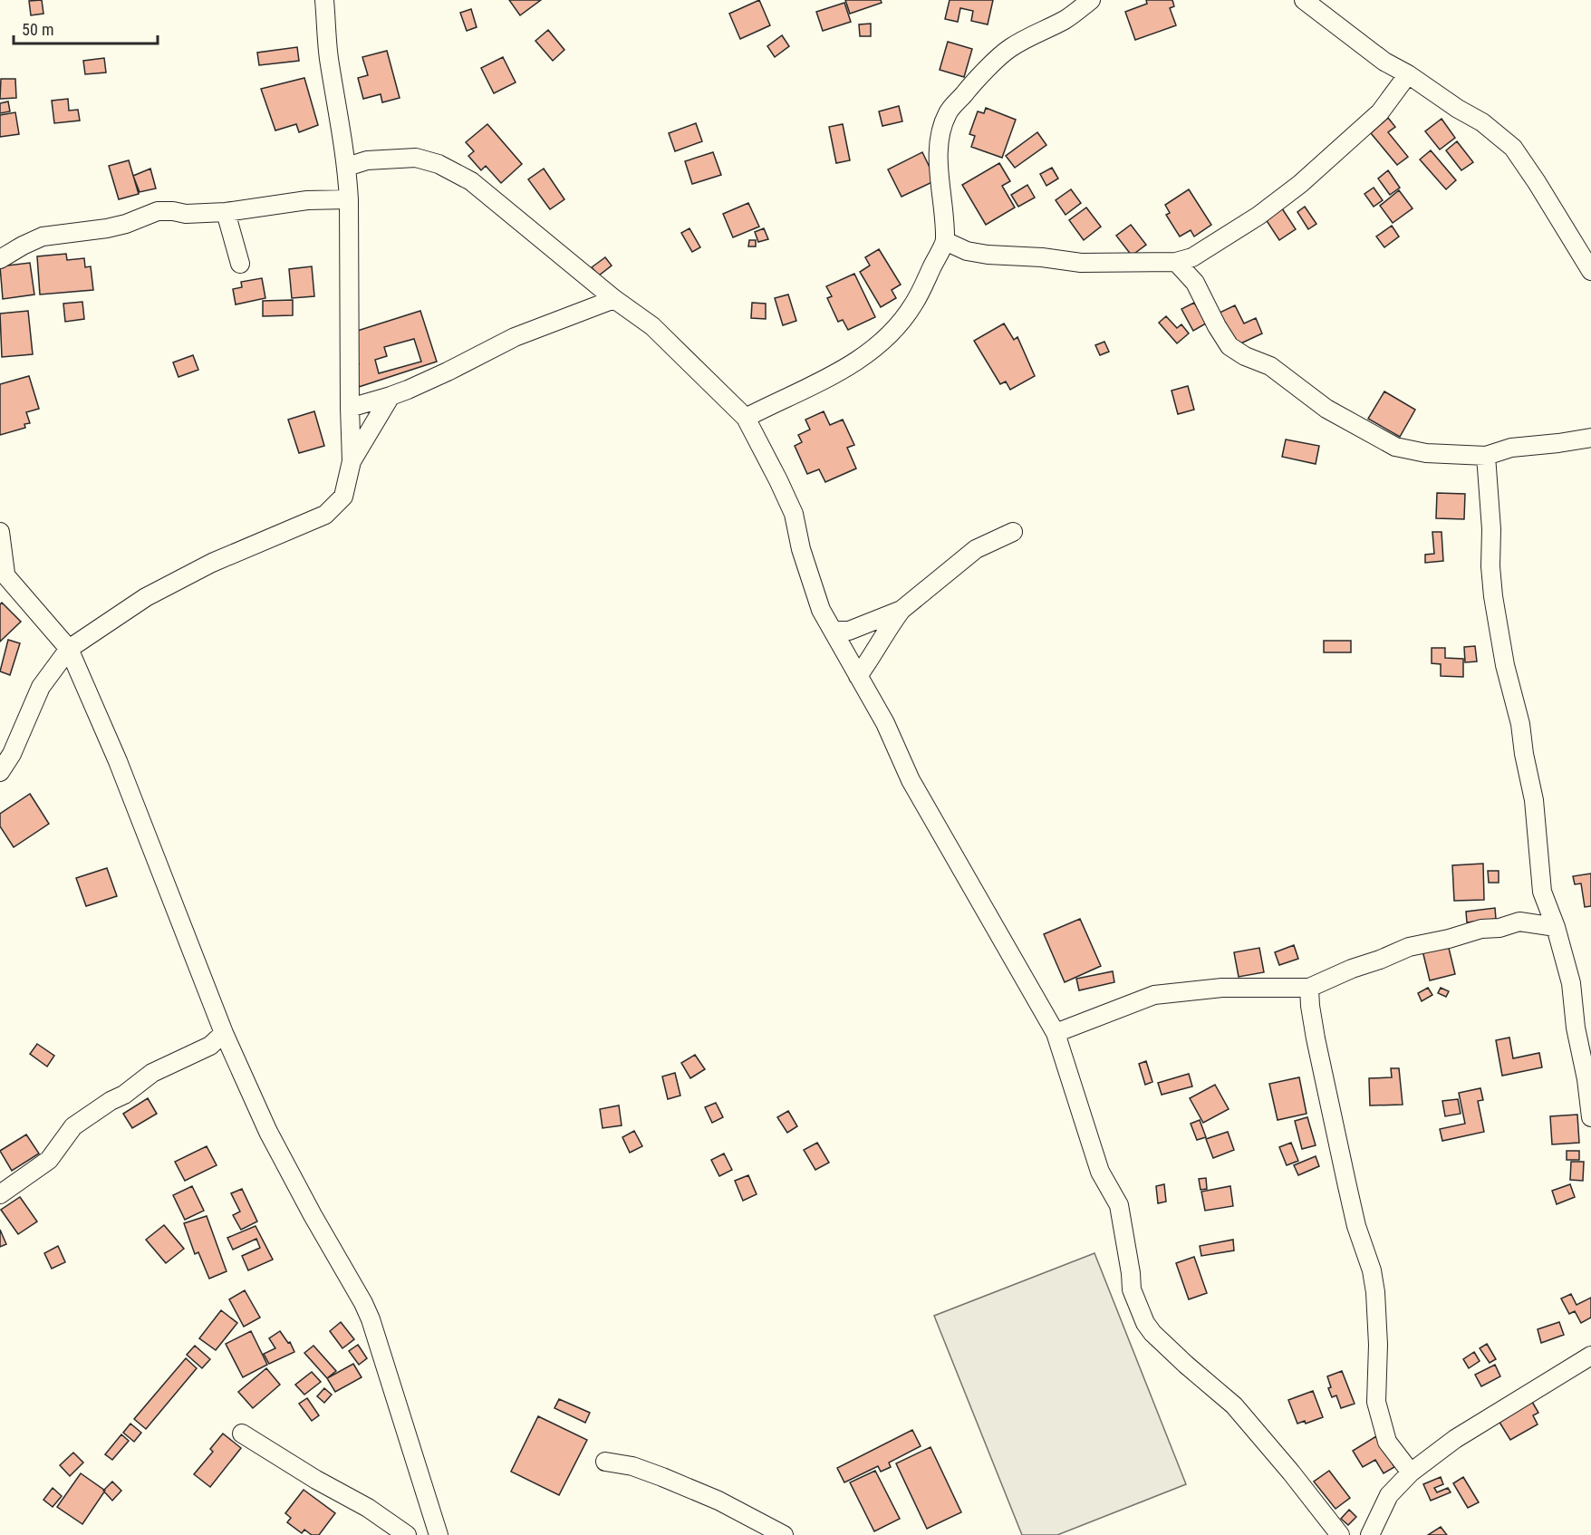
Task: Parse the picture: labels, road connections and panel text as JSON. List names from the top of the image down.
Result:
{
  "scale_bar": "50 m"
}
